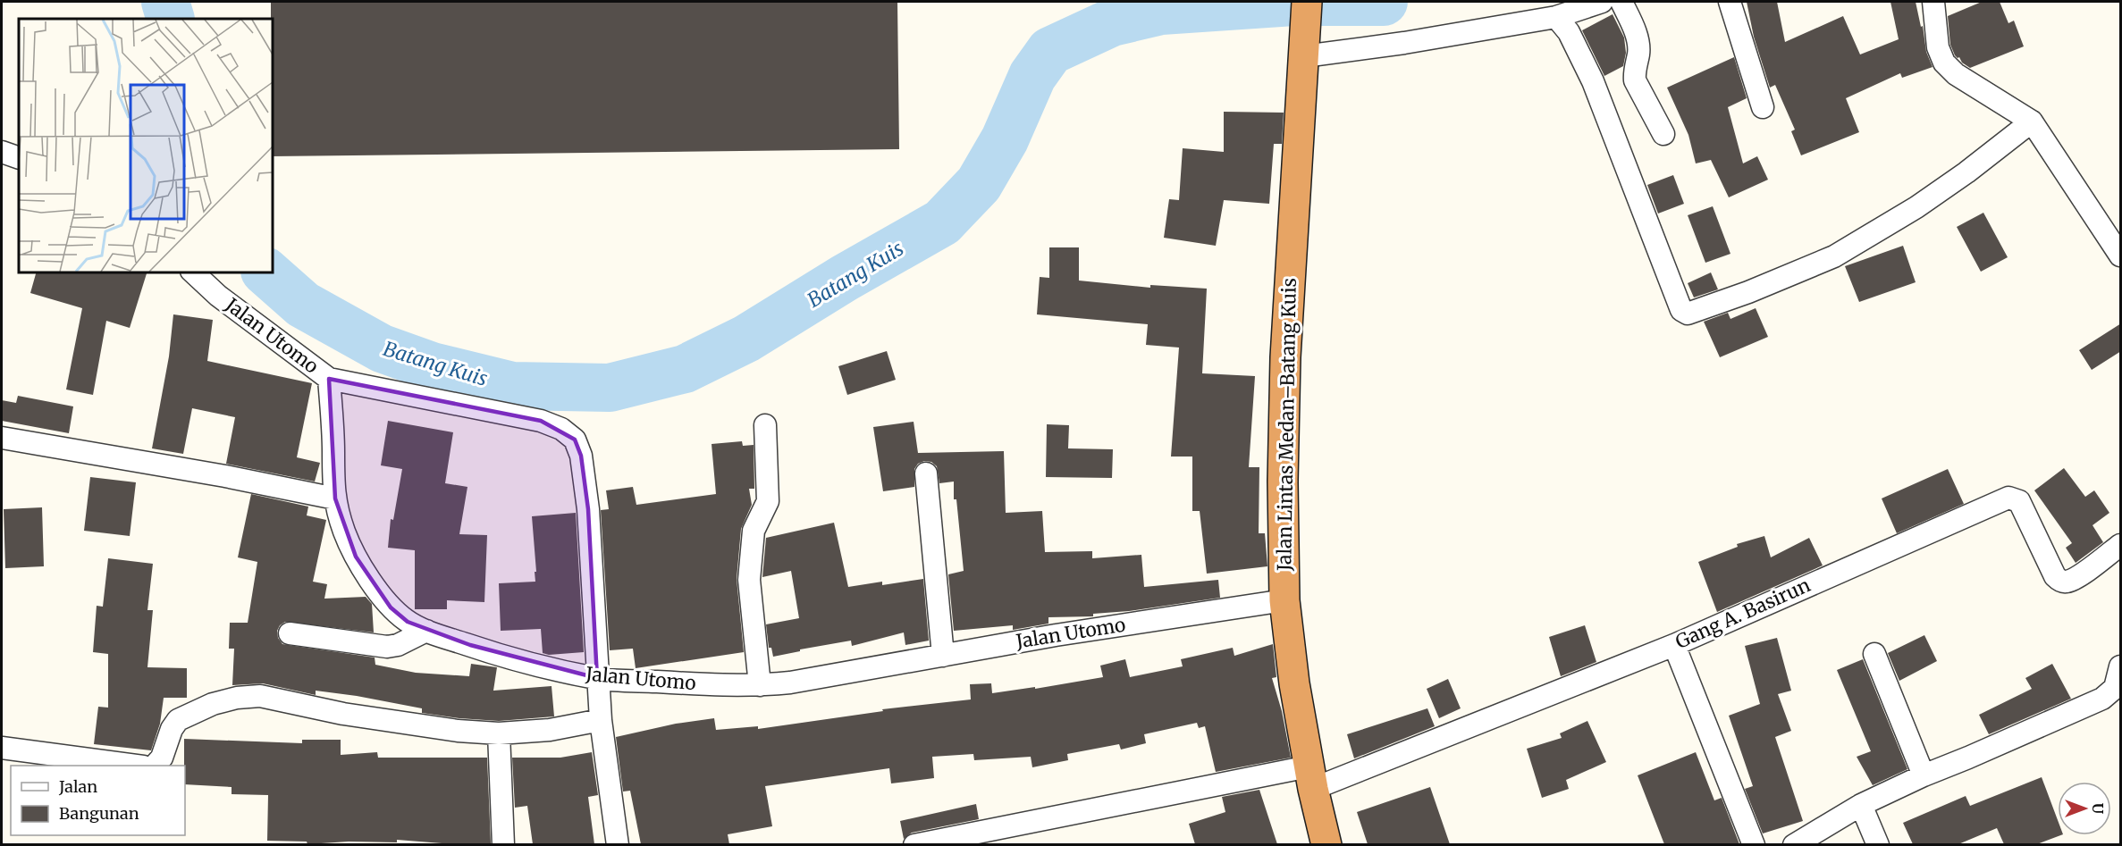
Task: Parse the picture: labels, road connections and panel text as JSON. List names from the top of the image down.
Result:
{
  "streets": {
    "highway": ["Jalan Lintas Medan–Batang Kuis"],
    "street": ["Jalan Utomo", "Gang A. Basirun"]
  },
  "crossings": [
    ["Jalan Utomo", "Jalan Lintas Medan–Batang Kuis"],
    ["Jalan Lintas Medan–Batang Kuis", "Gang A. Basirun"]
  ],
  "water": ["Batang Kuis"],
  "legend": ["Jalan", "Bangunan"],
  "north": "right"
}
